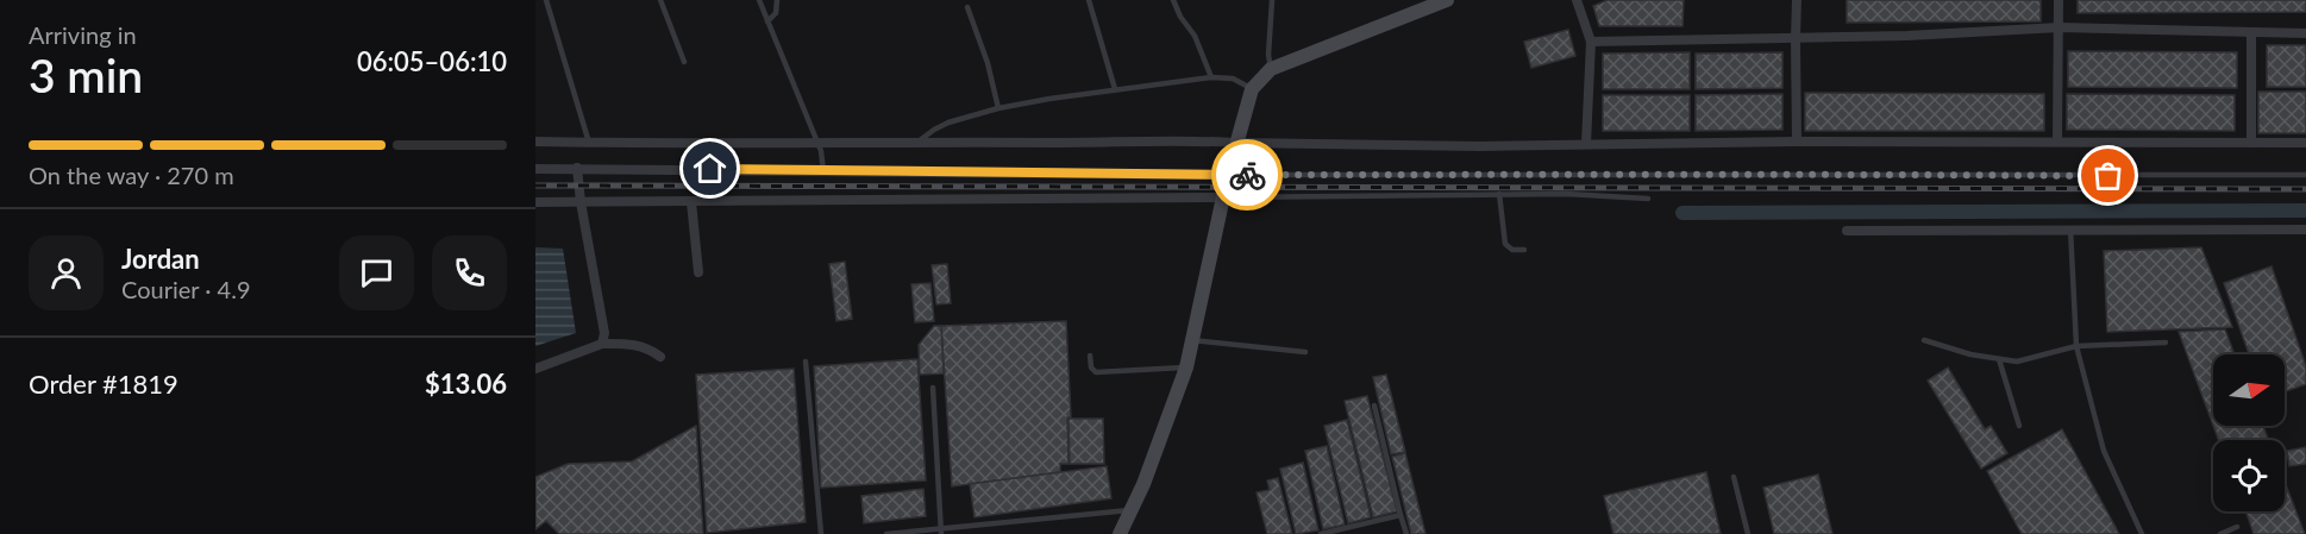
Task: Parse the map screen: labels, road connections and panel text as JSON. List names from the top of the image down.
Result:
{
  "north": "right",
  "page": {
    "heading": ["3 min", "Arriving in", "06:05–06:10"],
    "panel": [
      "Jordan",
      "Courier · 4.9",
      "Order #1819",
      "$13.06"
    ],
    "bar": "On the way · 270 m"
  }
}
